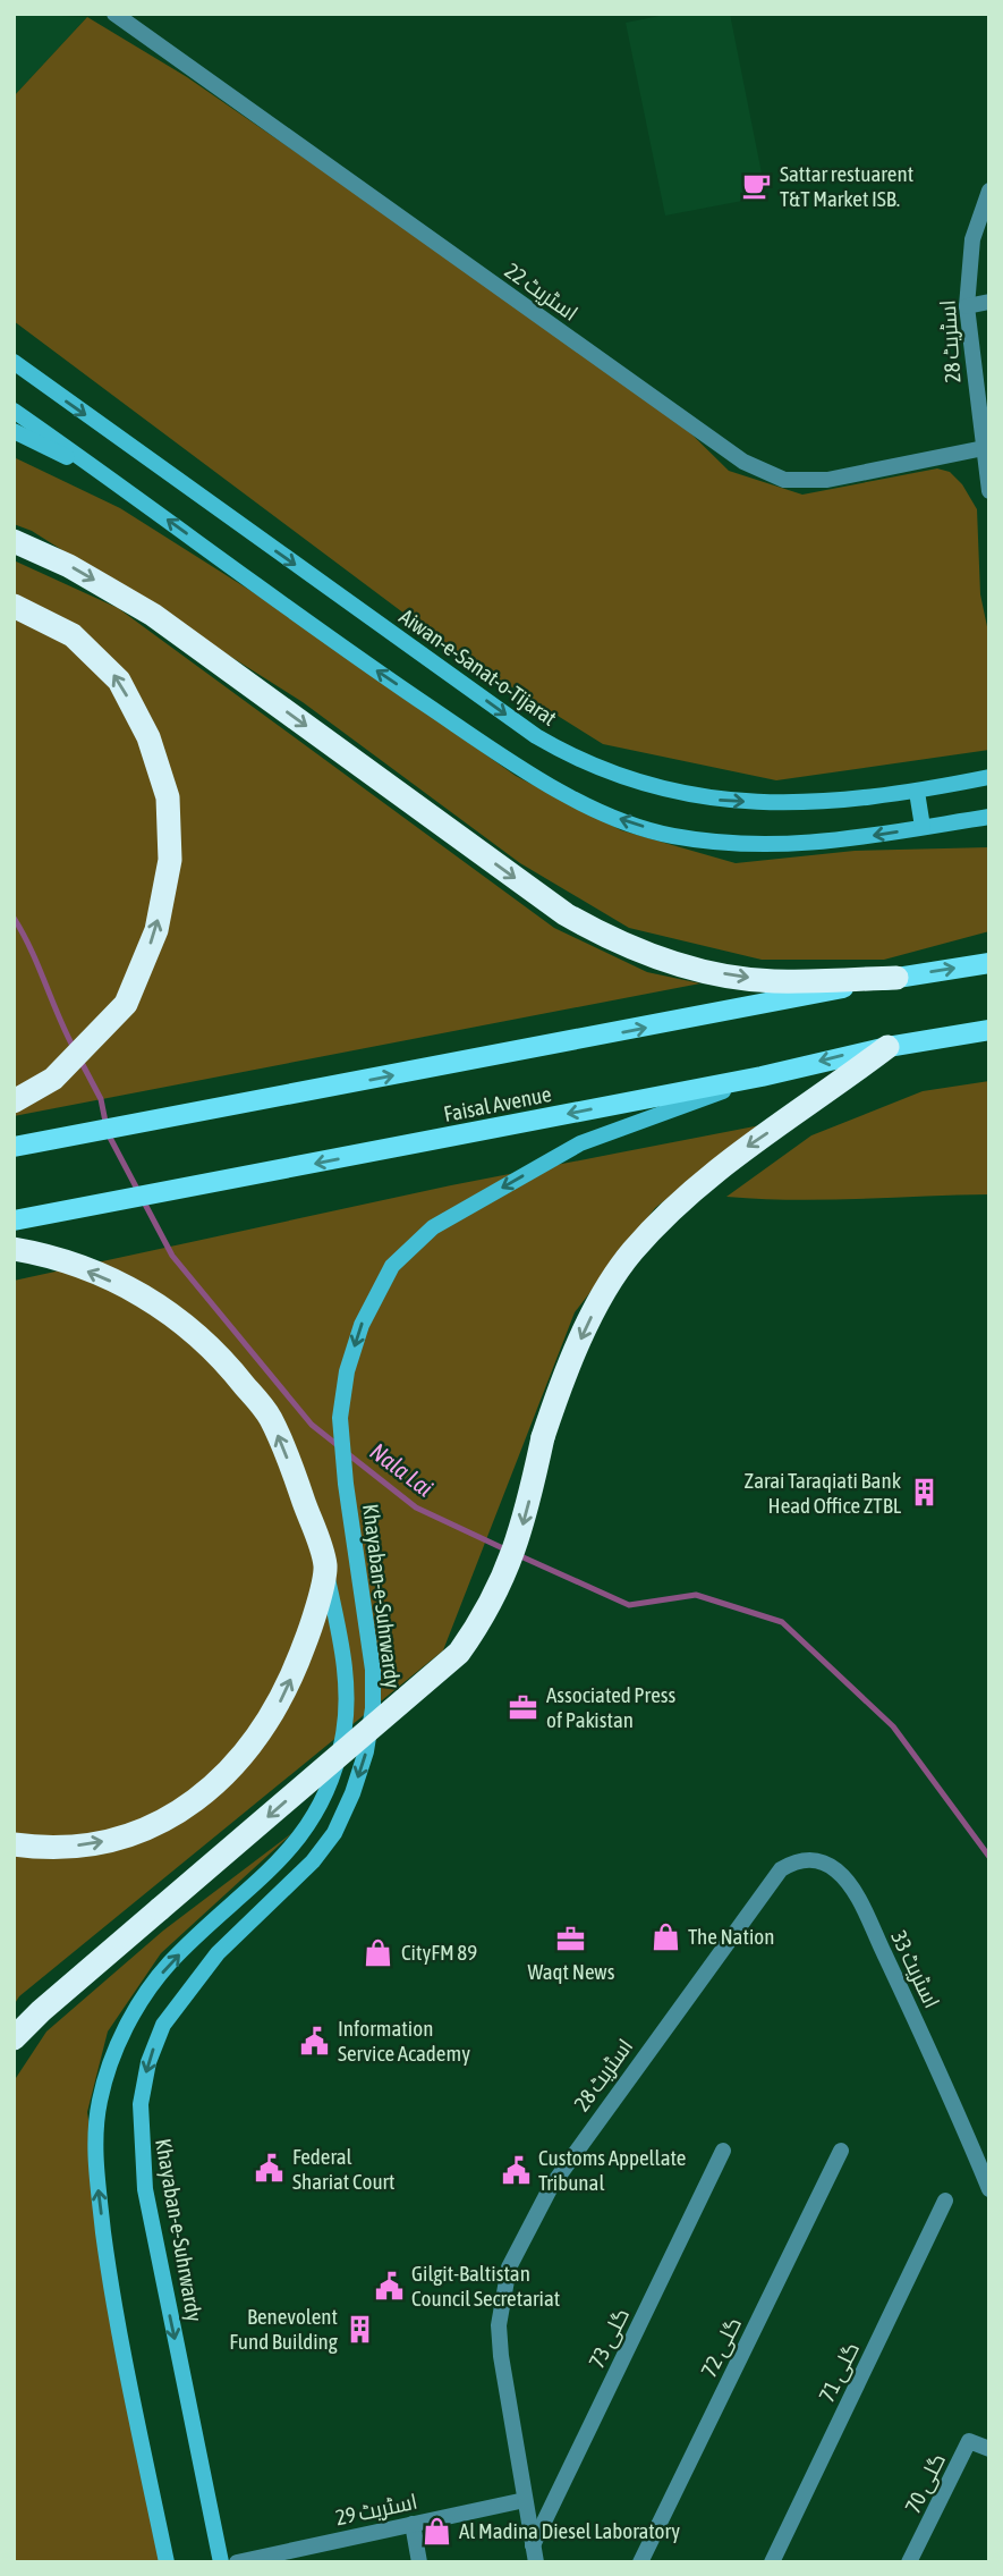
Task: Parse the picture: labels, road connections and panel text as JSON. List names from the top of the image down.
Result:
{
  "streets": {
    "main road": ["Aiwan-e-Sanat-o-Tijarat", "Faisal Avenue", "Khayaban-e-Suhrwardy"],
    "street": [
      "اسٹریٹ 22",
      "اسٹریٹ 28",
      "اسٹریٹ 33",
      "گلی 73",
      "گلی 72",
      "گلی 71",
      "گلی 70",
      "اسٹریٹ 29"
    ]
  },
  "crossings": [
    ["اسٹریٹ 22", "اسٹریٹ 28"],
    ["اسٹریٹ 28", "اسٹریٹ 33"],
    ["اسٹریٹ 28", "گلی 73"],
    ["اسٹریٹ 28", "اسٹریٹ 29"],
    ["Faisal Avenue", "Khayaban-e-Suhrwardy"]
  ],
  "water": ["Nala Lai"],
  "places": {
    "cafe": ["Sattar restuarent T&T Market ISB."],
    "building": ["Zarai Taraqiati Bank Head Office ZTBL", "Benevolent Fund Building"],
    "office": ["Associated Press of Pakistan", "Waqt News"],
    "shop": ["The Nation", "CityFM 89", "Al Madina Diesel Laboratory"],
    "public building": [
      "Information Service Academy",
      "Federal Shariat Court",
      "Customs Appellate Tribunal",
      "Gilgit-Baltistan Council Secretariat"
    ]
  }
}
